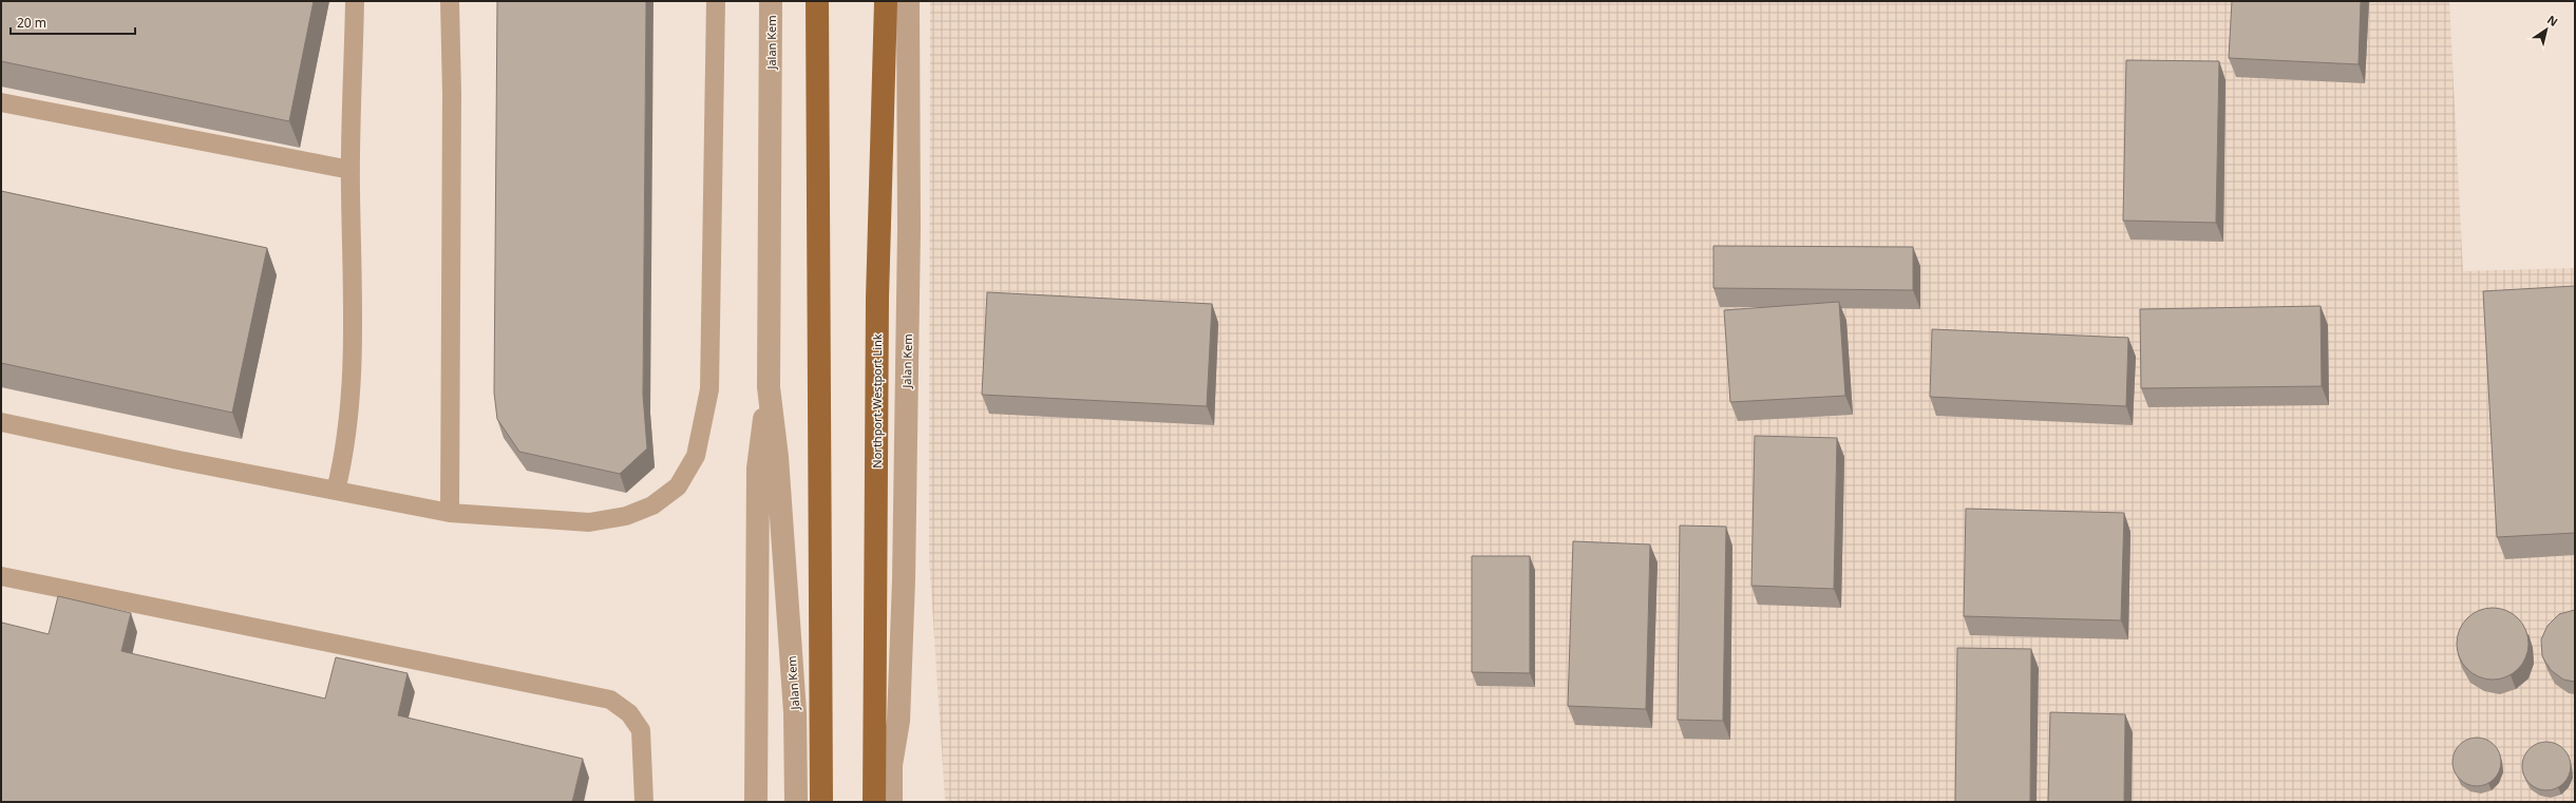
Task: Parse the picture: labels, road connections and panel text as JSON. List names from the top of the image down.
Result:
{
  "streets": {
    "main road": ["Northport-Westport Link"],
    "street": ["Jalan Kem"]
  },
  "scale_bar": "20 m",
  "north": "top right"
}
